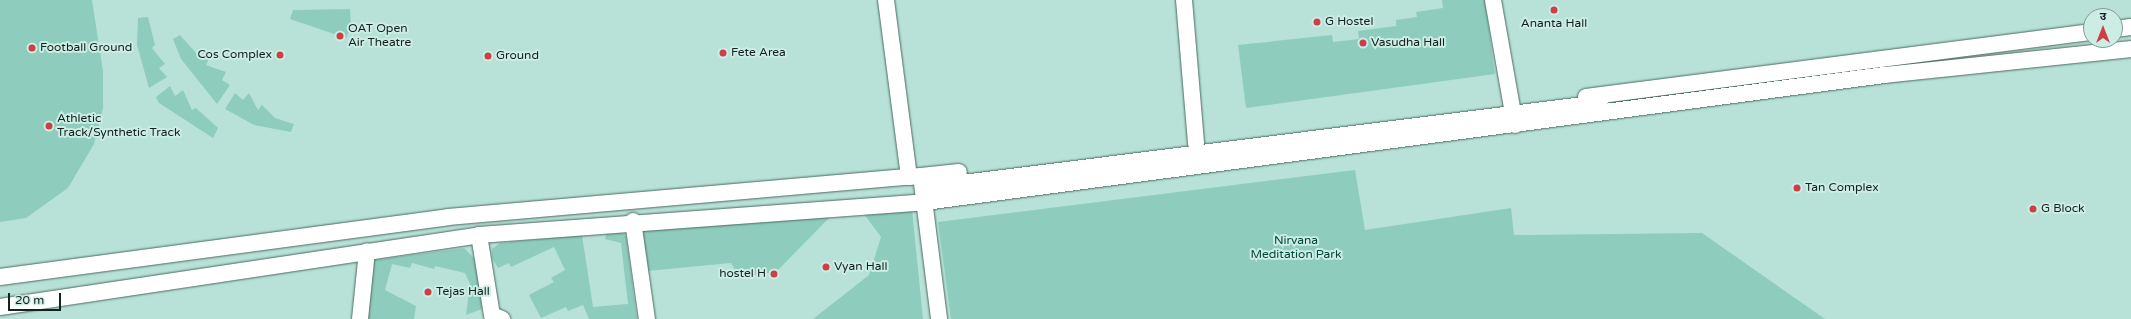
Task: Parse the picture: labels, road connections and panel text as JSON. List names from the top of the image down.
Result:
{
  "parks": ["Nirvana Meditation Park"],
  "places": [
    "Ananta Hall",
    "G Hostel",
    "OAT Open Air Theatre",
    "Vasudha Hall",
    "Football Ground",
    "Fete Area",
    "Cos Complex",
    "Ground",
    "Athletic Track/Synthetic Track",
    "Tan Complex",
    "G Block",
    "Vyan Hall",
    "hostel H",
    "Tejas Hall"
  ],
  "scale_bar": "20 m",
  "north": "top"
}
